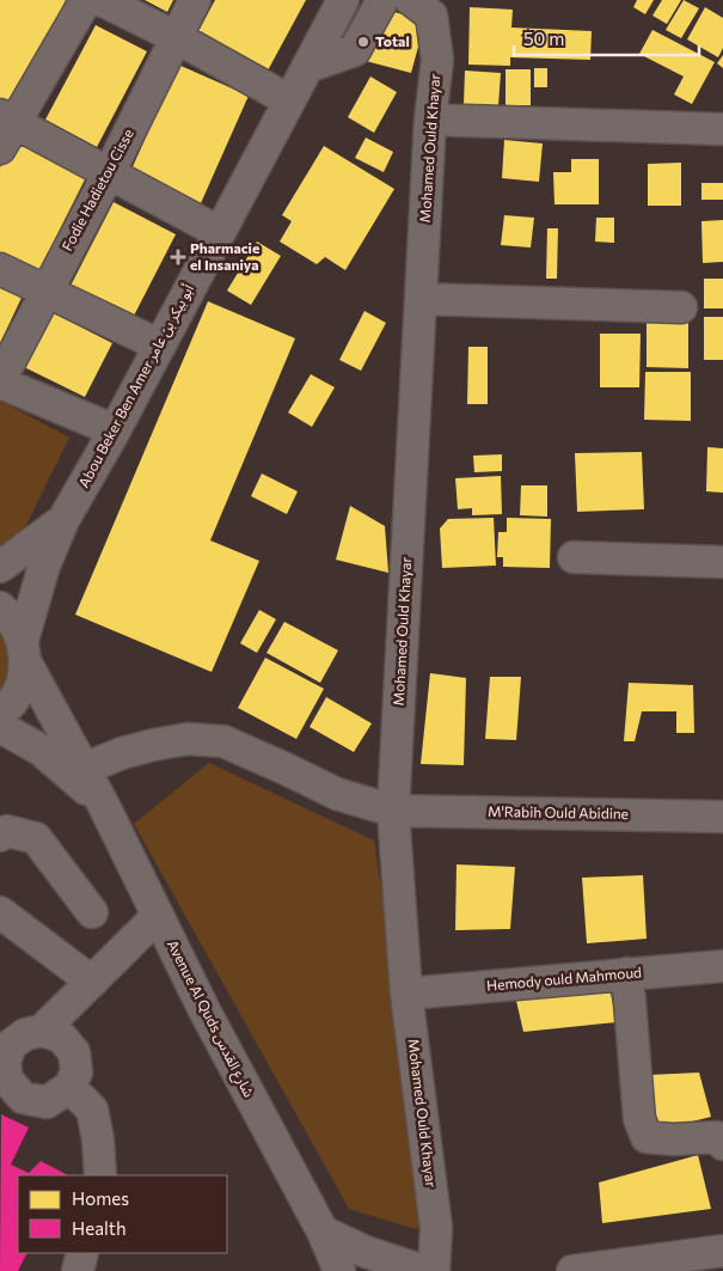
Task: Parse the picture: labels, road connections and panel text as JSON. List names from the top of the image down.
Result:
{
  "streets": {
    "street": [
      "Mohamed Ould Khayar",
      "Fodie Hadietou Cisse",
      "Abou Beker Ben Amer أبو بيكر بن عامر",
      "M'Rabih Ould Abidine",
      "Hemody ould Mahmoud",
      "Avenue Al Quds شارع القدس"
    ]
  },
  "crossings": [
    ["Mohamed Ould Khayar", "M'Rabih Ould Abidine"],
    ["Mohamed Ould Khayar", "Hemody ould Mahmoud"],
    ["Abou Beker Ben Amer أبو بيكر بن عامر", "Avenue Al Quds شارع القدس"],
    ["M'Rabih Ould Abidine", "Avenue Al Quds شارع القدس"]
  ],
  "places": {
    "other": ["Total"],
    "health": ["Pharmacie el Insaniya"]
  },
  "legend": ["Homes", "Health"],
  "scale_bar": "50 m"
}
